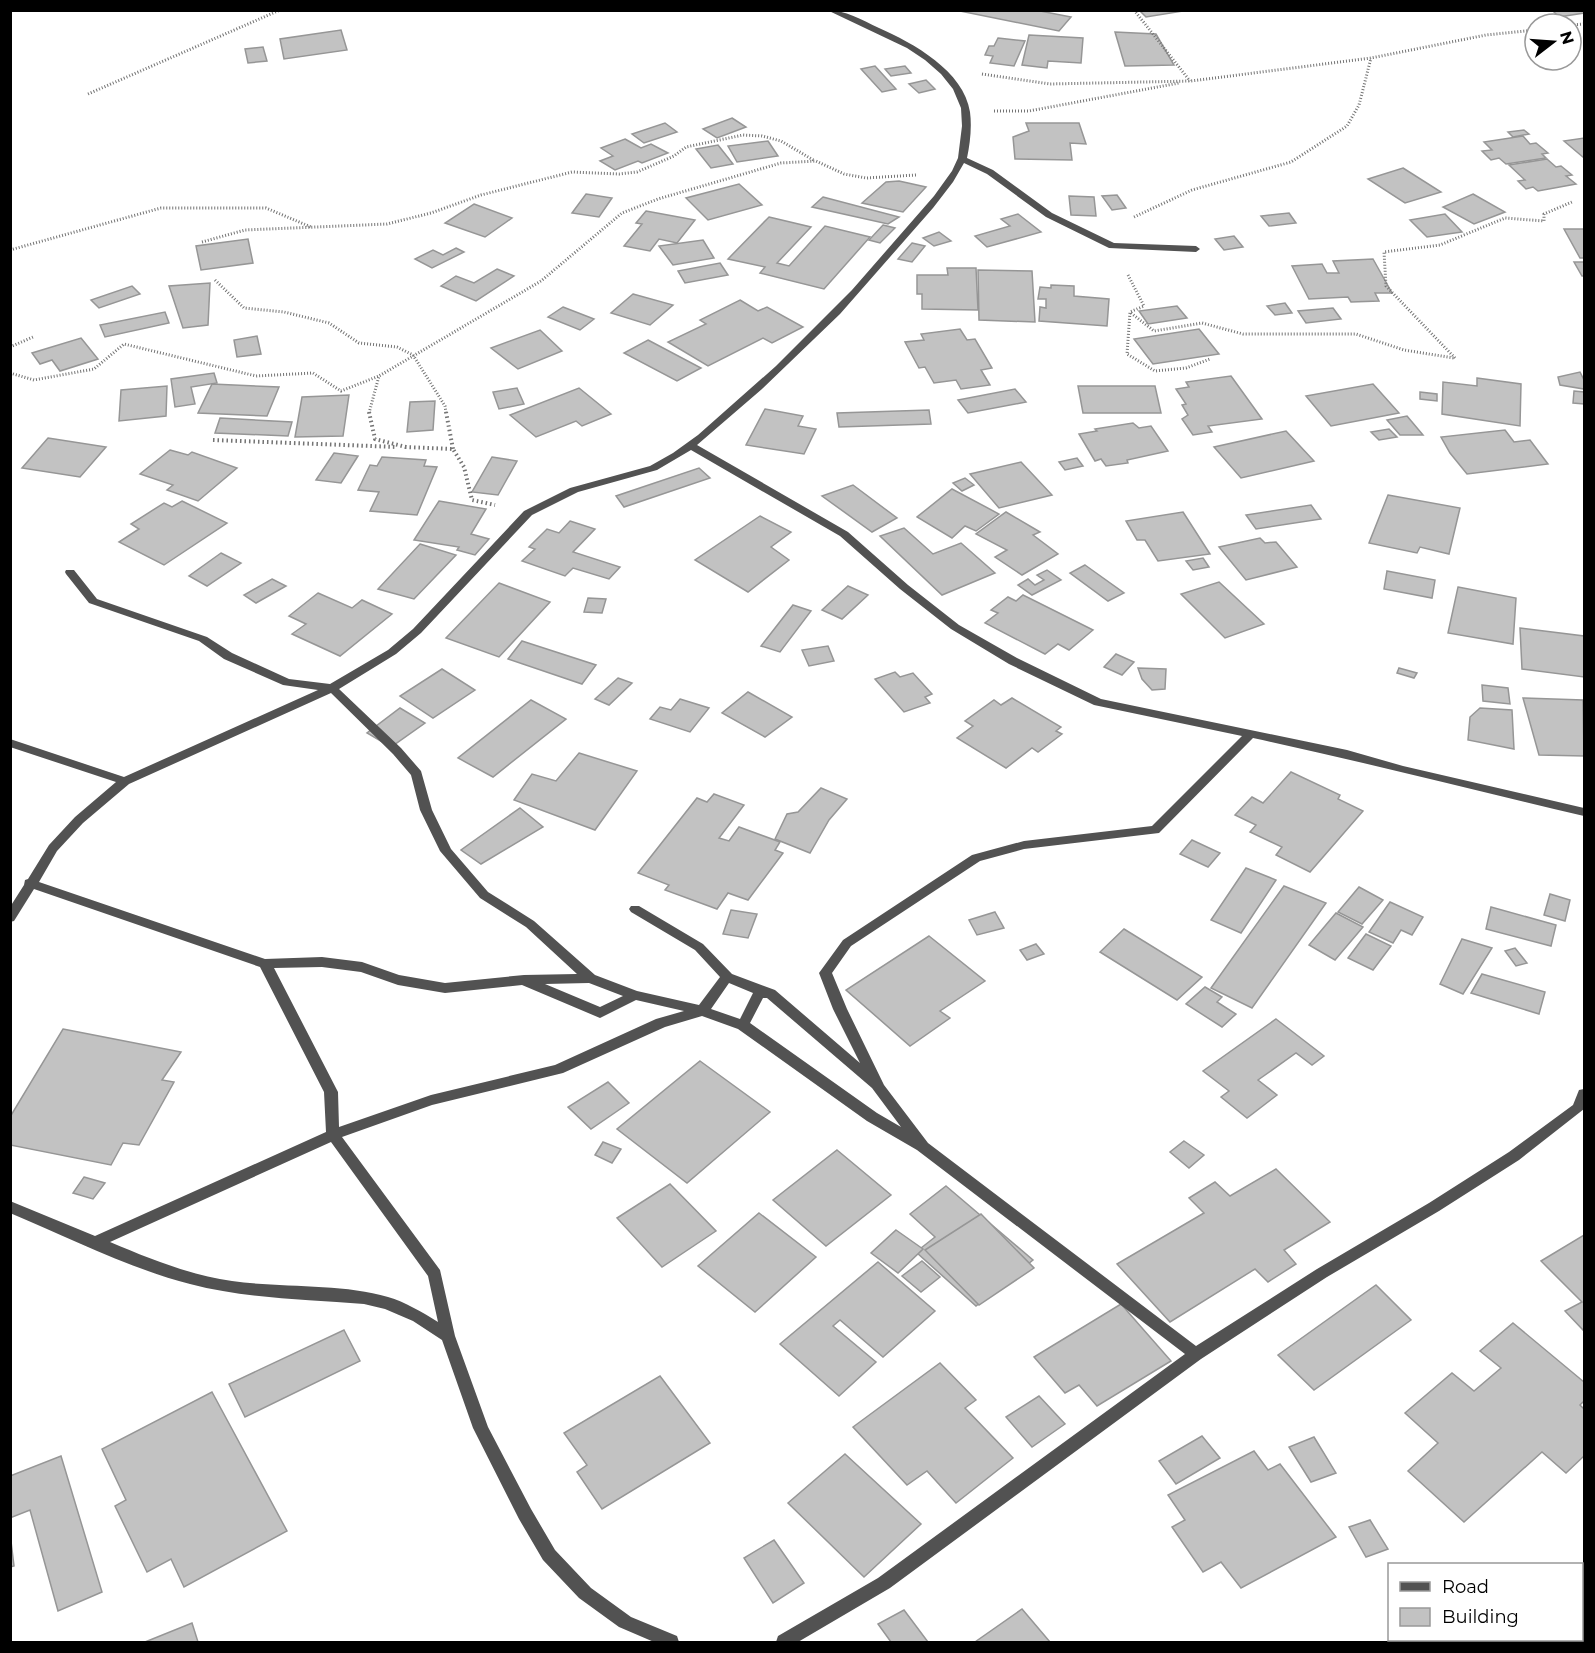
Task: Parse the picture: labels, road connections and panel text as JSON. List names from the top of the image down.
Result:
{
  "legend": ["Road", "Building"],
  "north": "right"
}
